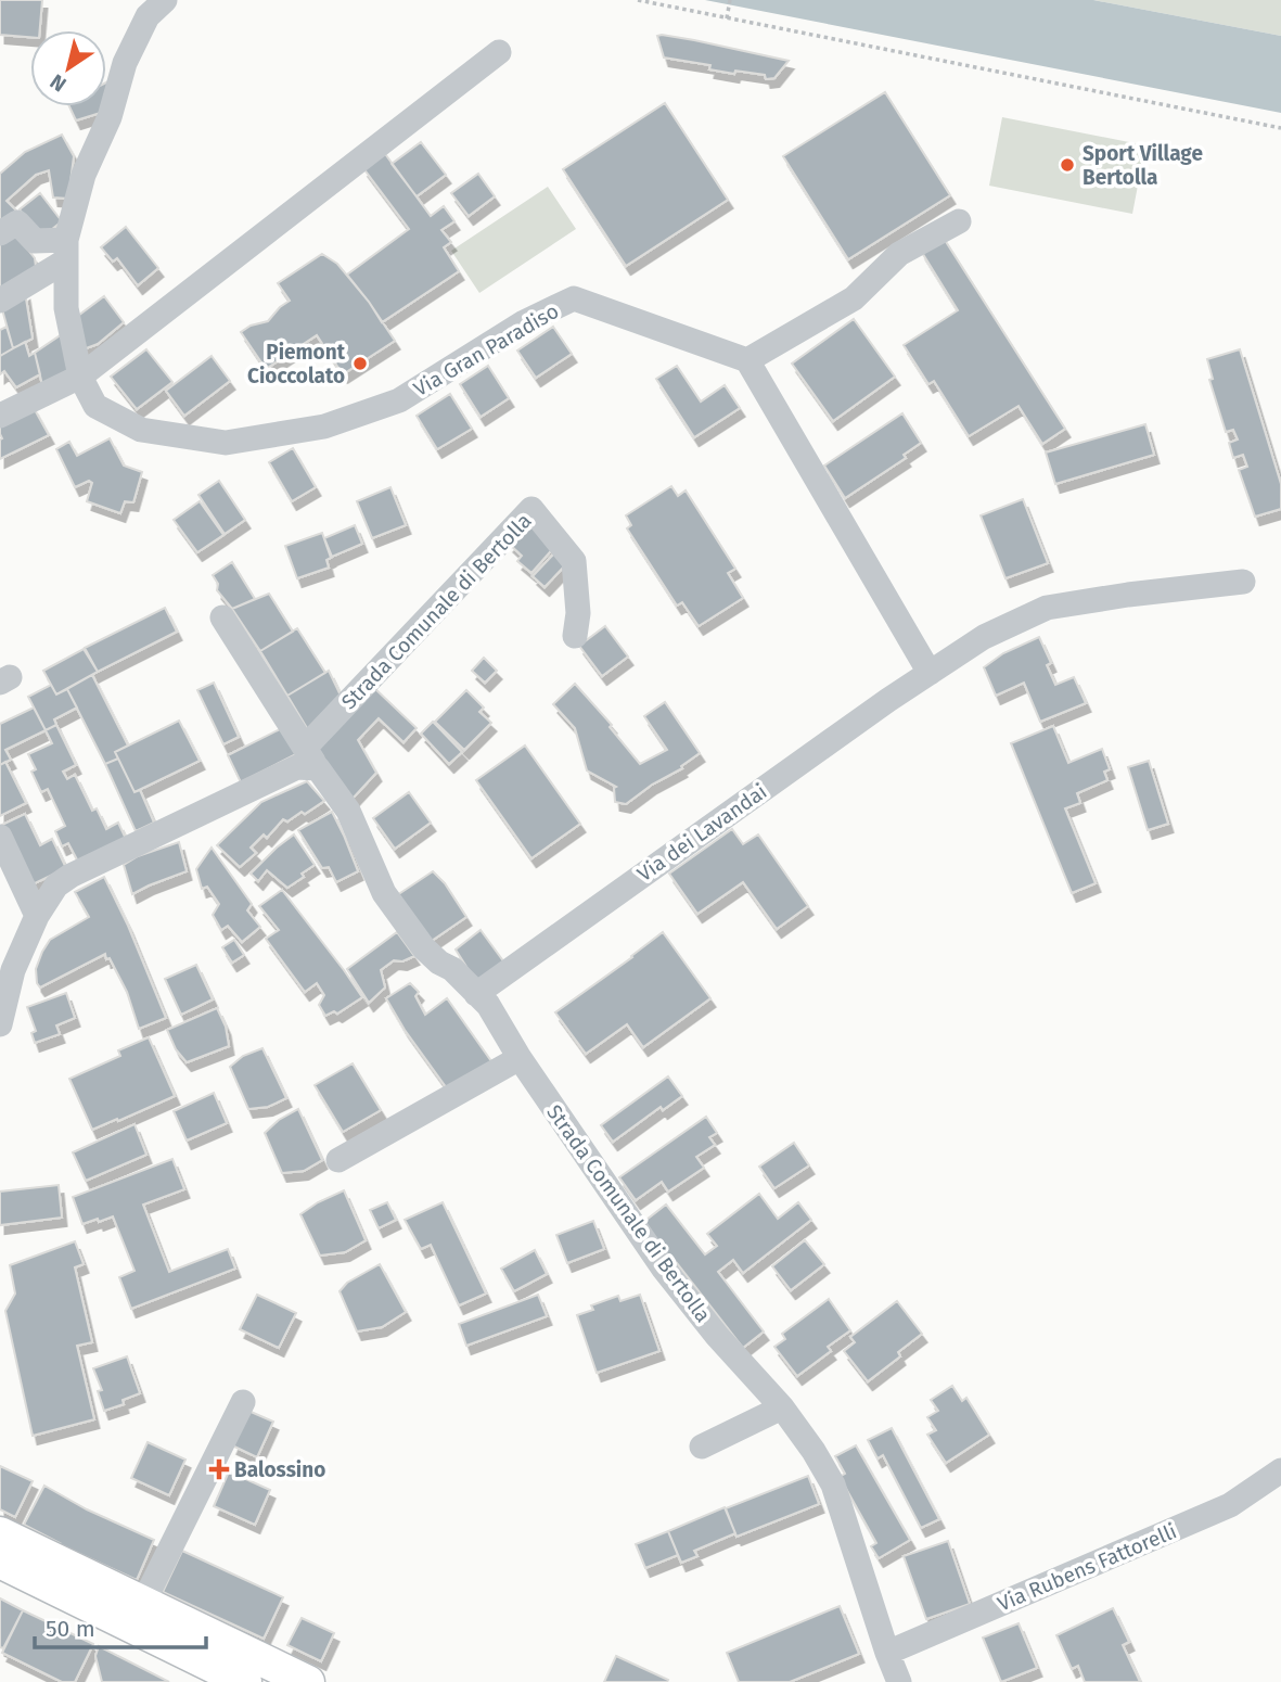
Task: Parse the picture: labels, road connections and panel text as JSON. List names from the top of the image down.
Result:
{
  "streets": {
    "street": [
      "Via Gran Paradiso",
      "Strada Comunale di Bertolla",
      "Via dei Lavandai",
      "Via Rubens Fattorelli"
    ]
  },
  "crossings": [
    ["Strada Comunale di Bertolla", "Via dei Lavandai"],
    ["Strada Comunale di Bertolla", "Via Rubens Fattorelli"]
  ],
  "places": {
    "other": ["Sport Village Bertolla", "Piemont Cioccolato"],
    "health": ["Balossino"]
  },
  "scale_bar": "50 m",
  "north": "bottom left"
}
